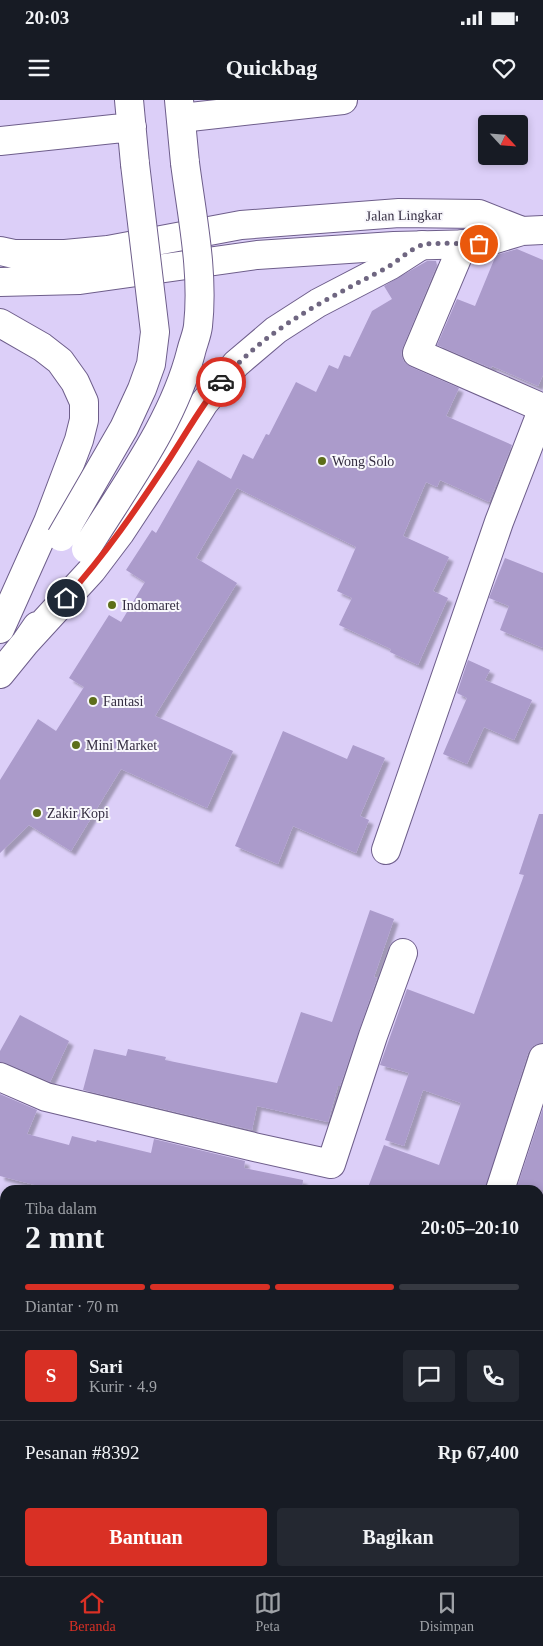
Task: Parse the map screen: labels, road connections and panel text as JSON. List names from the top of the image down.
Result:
{
  "streets": {
    "street": ["Jalan Lingkar"]
  },
  "places": [
    "Wong Solo",
    "Indomaret",
    "Fantasi",
    "Mini Market",
    "Zakir Kopi"
  ],
  "north": "bottom right",
  "page": {
    "status": "20:03",
    "header": "Quickbag",
    "heading": ["2 mnt", "Tiba dalam", "20:05–20:10"],
    "panel": [
      "Sari",
      "Kurir · 4.9",
      "Pesanan #8392",
      "Rp 67,400"
    ],
    "bar": "Diantar · 70 m",
    "round": "S",
    "buttons": ["Bantuan", "Bagikan"],
    "tabs": ["Beranda", "Peta", "Disimpan"]
  }
}
